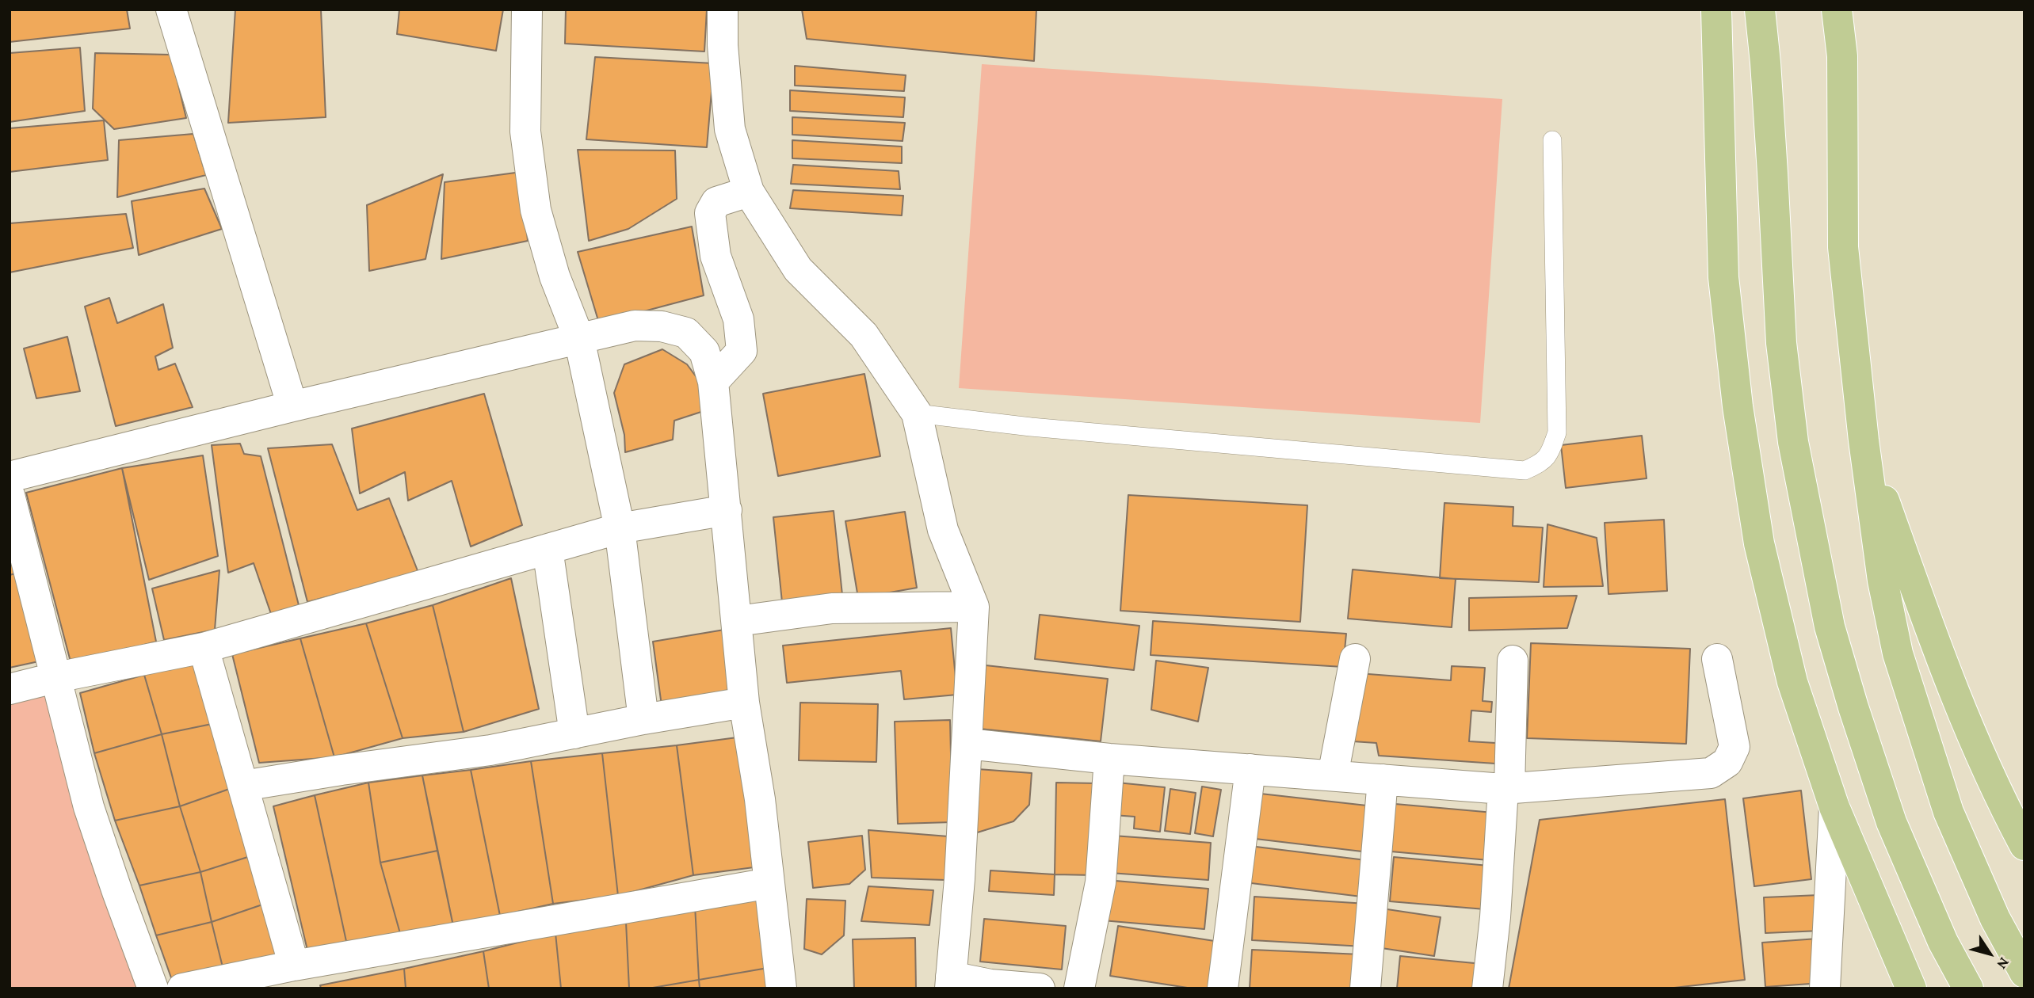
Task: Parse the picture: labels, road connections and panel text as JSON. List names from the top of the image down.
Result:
{
  "north": "bottom right"
}
